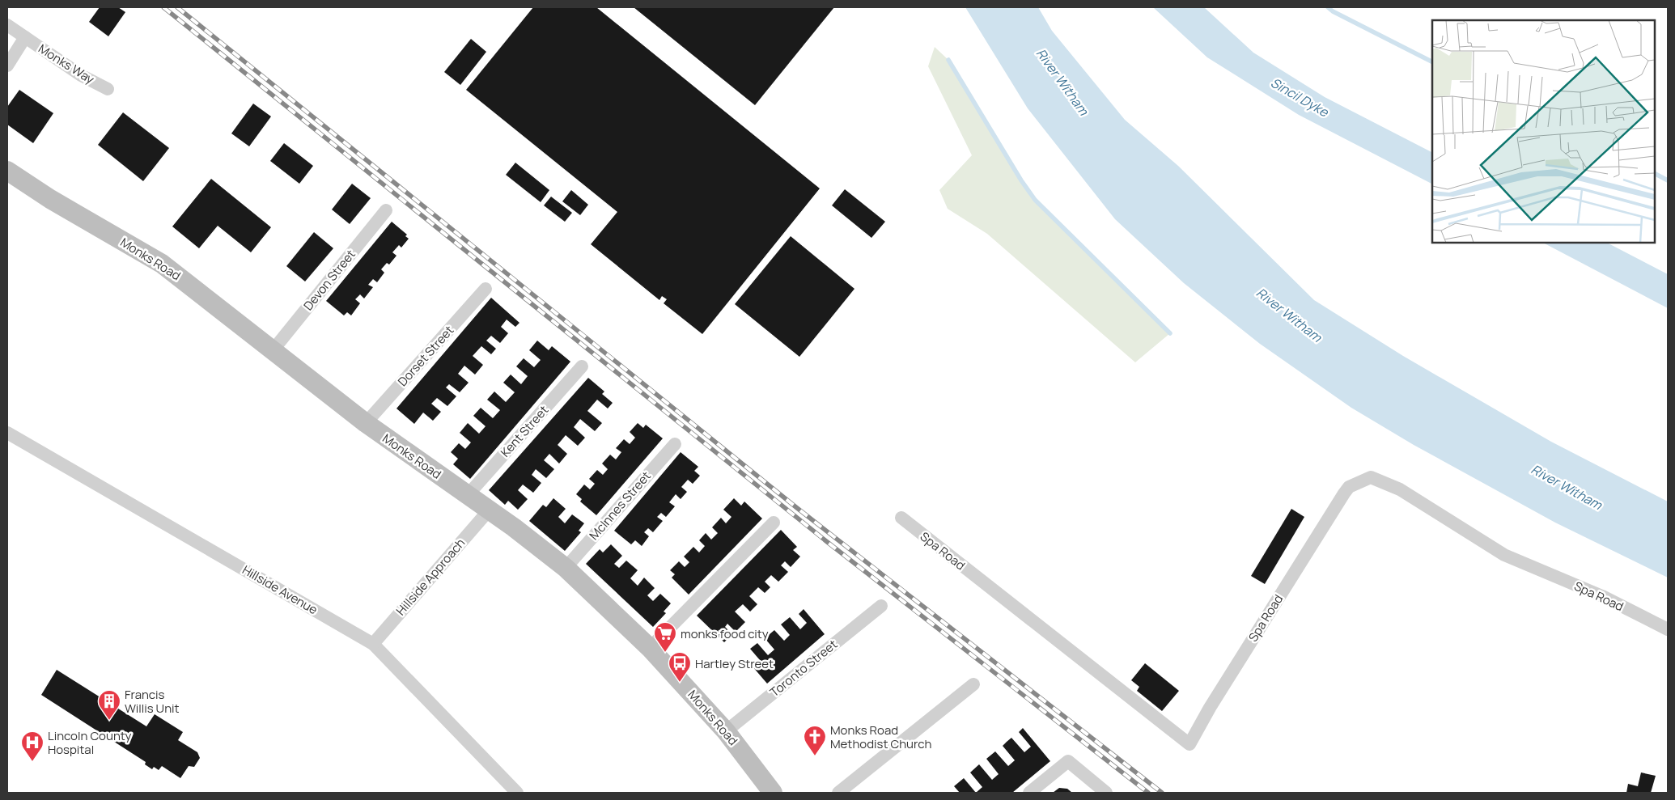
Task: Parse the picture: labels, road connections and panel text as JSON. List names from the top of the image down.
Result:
{
  "streets": {
    "main road": ["Monks Road"],
    "street": [
      "Monks Way",
      "Devon Street",
      "Dorset Street",
      "Kent Street",
      "McInnes Street",
      "Spa Road",
      "Hillside Approach",
      "Hillside Avenue",
      "Toronto Street"
    ]
  },
  "crossings": [
    ["Monks Road", "Devon Street"],
    ["Monks Road", "Dorset Street"],
    ["Monks Road", "Kent Street"],
    ["Monks Road", "McInnes Street"],
    ["Monks Road", "Hillside Approach"],
    ["Monks Road", "Toronto Street"],
    ["Hillside Approach", "Hillside Avenue"]
  ],
  "water": ["River Witham", "Sincil Dyke"],
  "places": {
    "supermarket": ["monks food city"],
    "bus stop": ["Hartley Street"],
    "building": ["Francis Willis Unit"],
    "church": ["Monks Road Methodist Church"],
    "hospital": ["Lincoln County Hospital"]
  }
}
